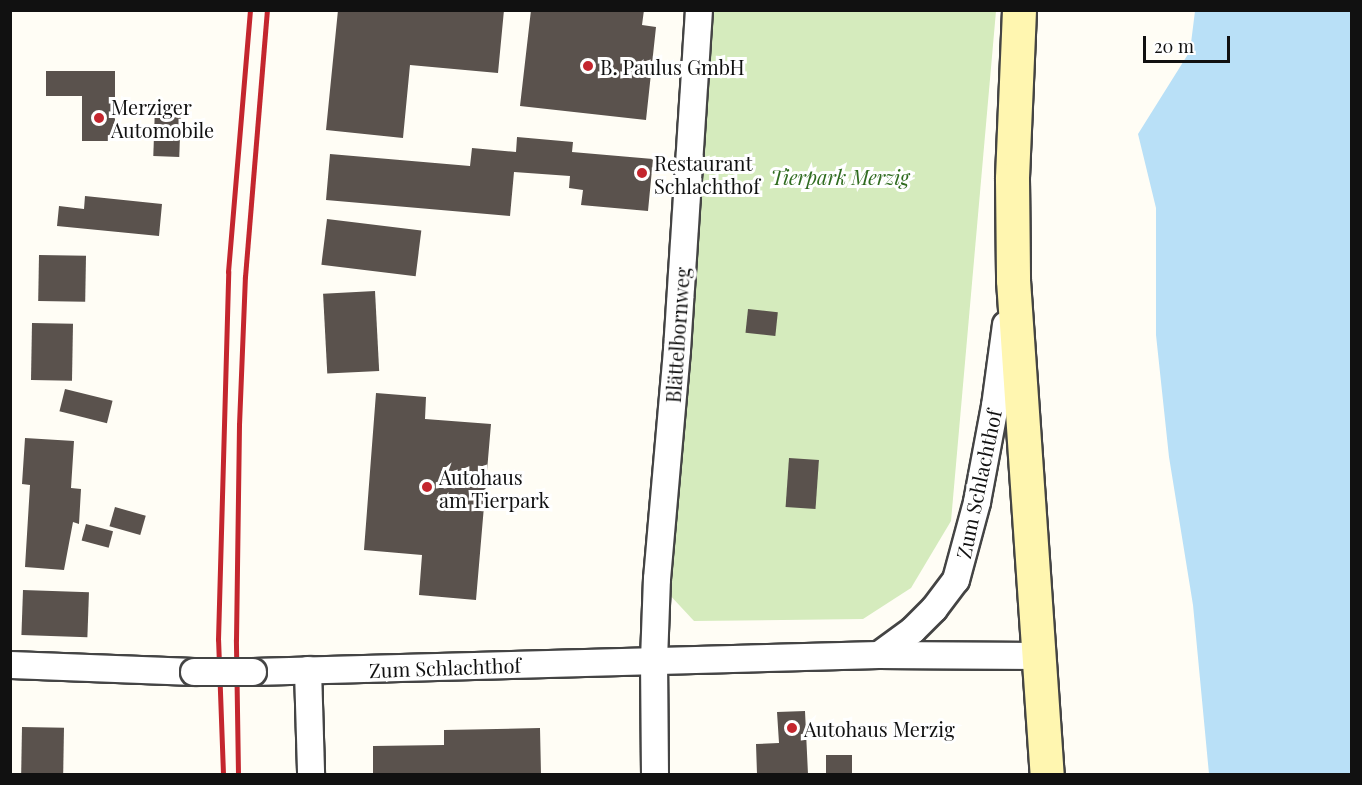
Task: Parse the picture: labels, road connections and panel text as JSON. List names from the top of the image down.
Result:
{
  "streets": {
    "street": ["Blättelbornweg", "Zum Schlachthof"]
  },
  "crossings": [
    ["Blättelbornweg", "Zum Schlachthof"]
  ],
  "parks": ["Tierpark Merzig"],
  "places": [
    "B. Paulus GmbH",
    "Merziger Automobile",
    "Restaurant Schlachthof",
    "Autohaus am Tierpark",
    "Autohaus Merzig"
  ],
  "scale_bar": "20 m"
}
